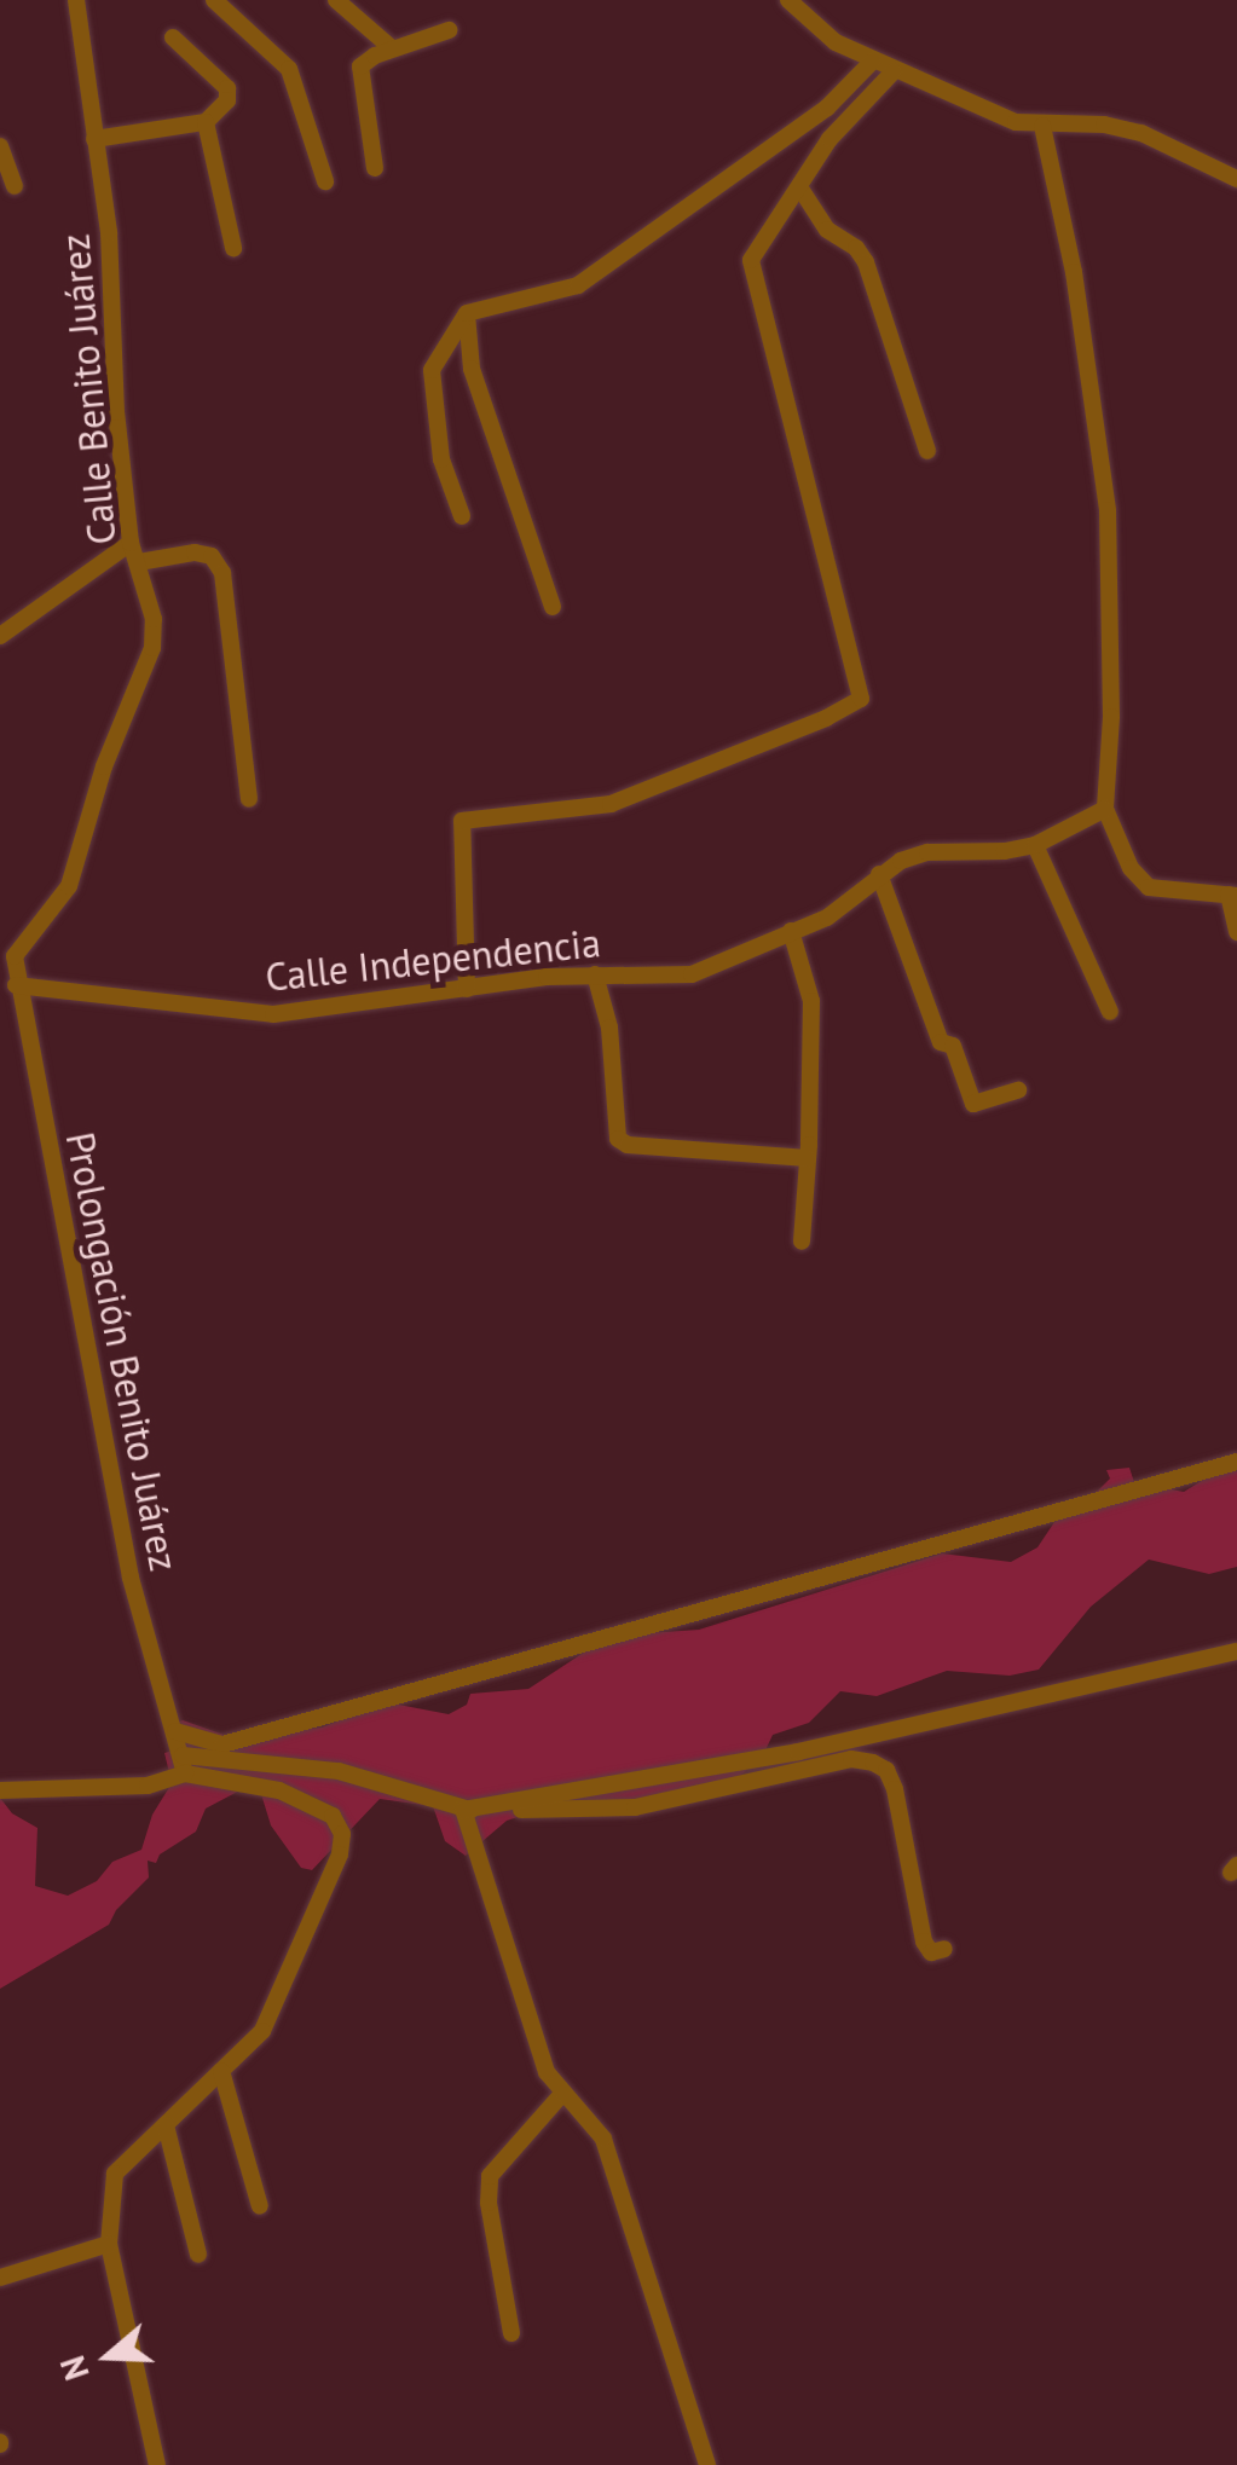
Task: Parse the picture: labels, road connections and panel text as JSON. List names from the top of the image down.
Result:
{
  "streets": {
    "street": ["Calle Benito Juárez", "Calle Independencia", "Prolongación Benito Juárez"]
  },
  "crossings": [
    ["Calle Benito Juárez", "Prolongación Benito Juárez"],
    ["Calle Independencia", "Prolongación Benito Juárez"]
  ],
  "north": "left"
}
